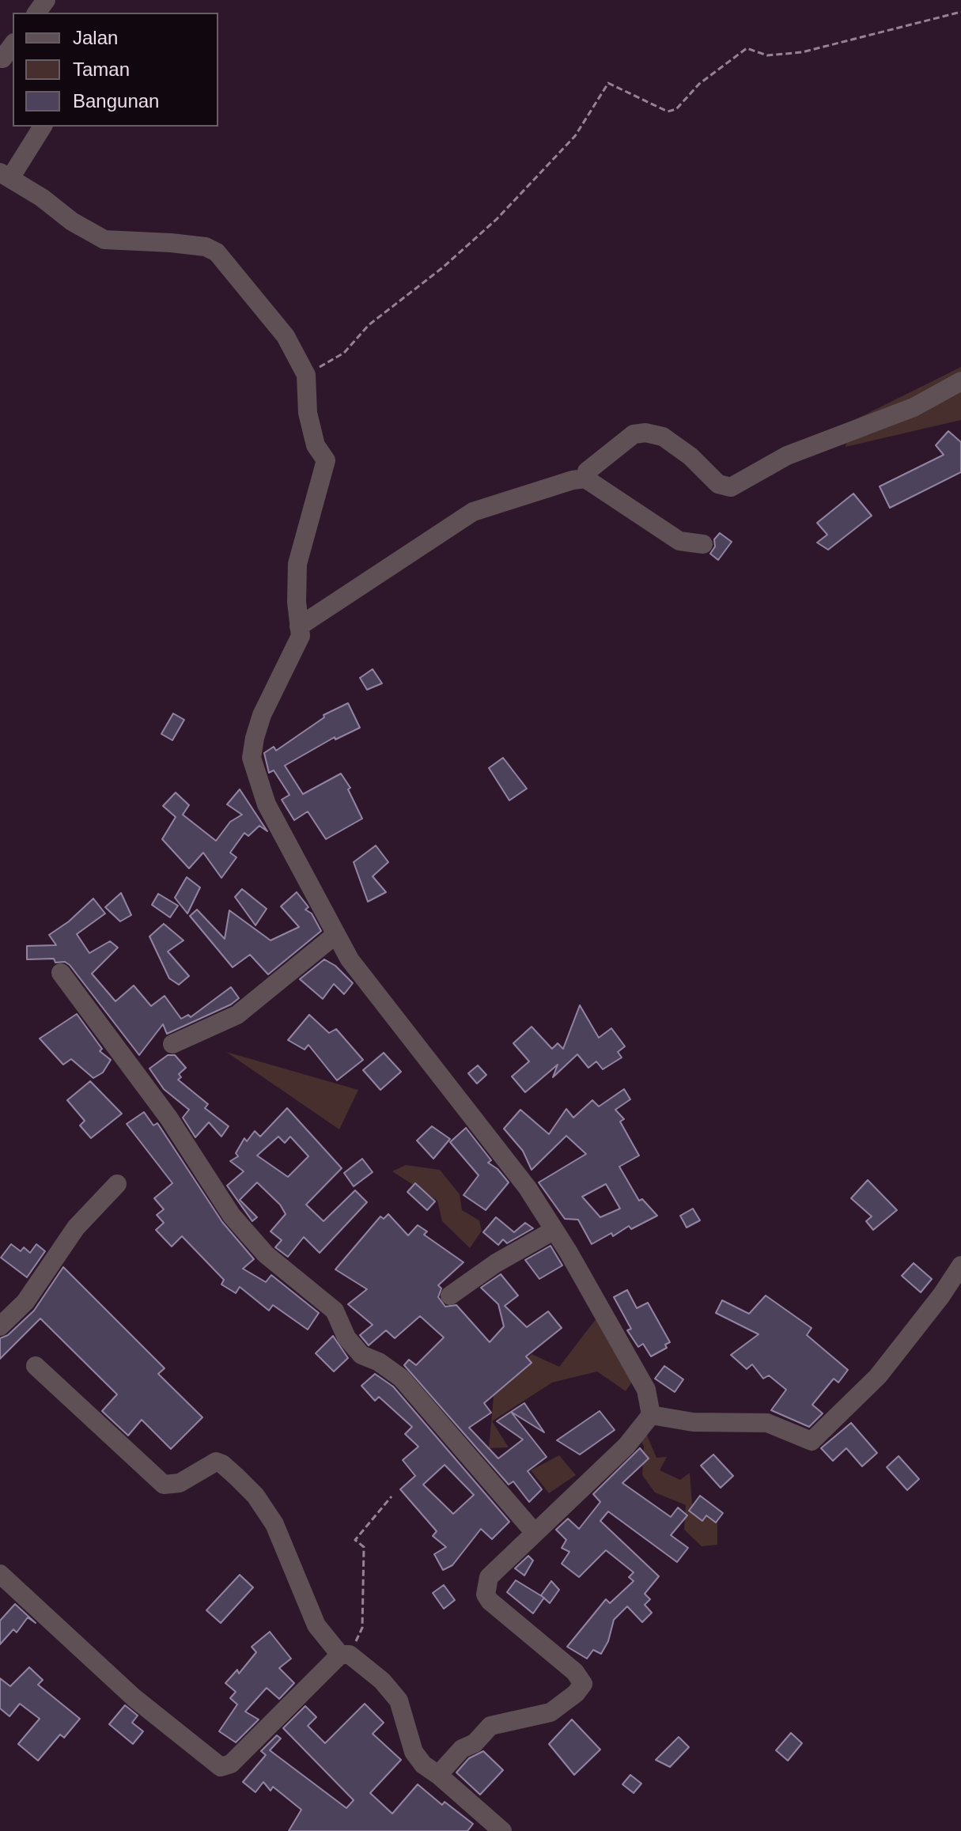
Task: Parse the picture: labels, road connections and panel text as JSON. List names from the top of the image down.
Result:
{
  "legend": ["Jalan", "Taman", "Bangunan"]
}
